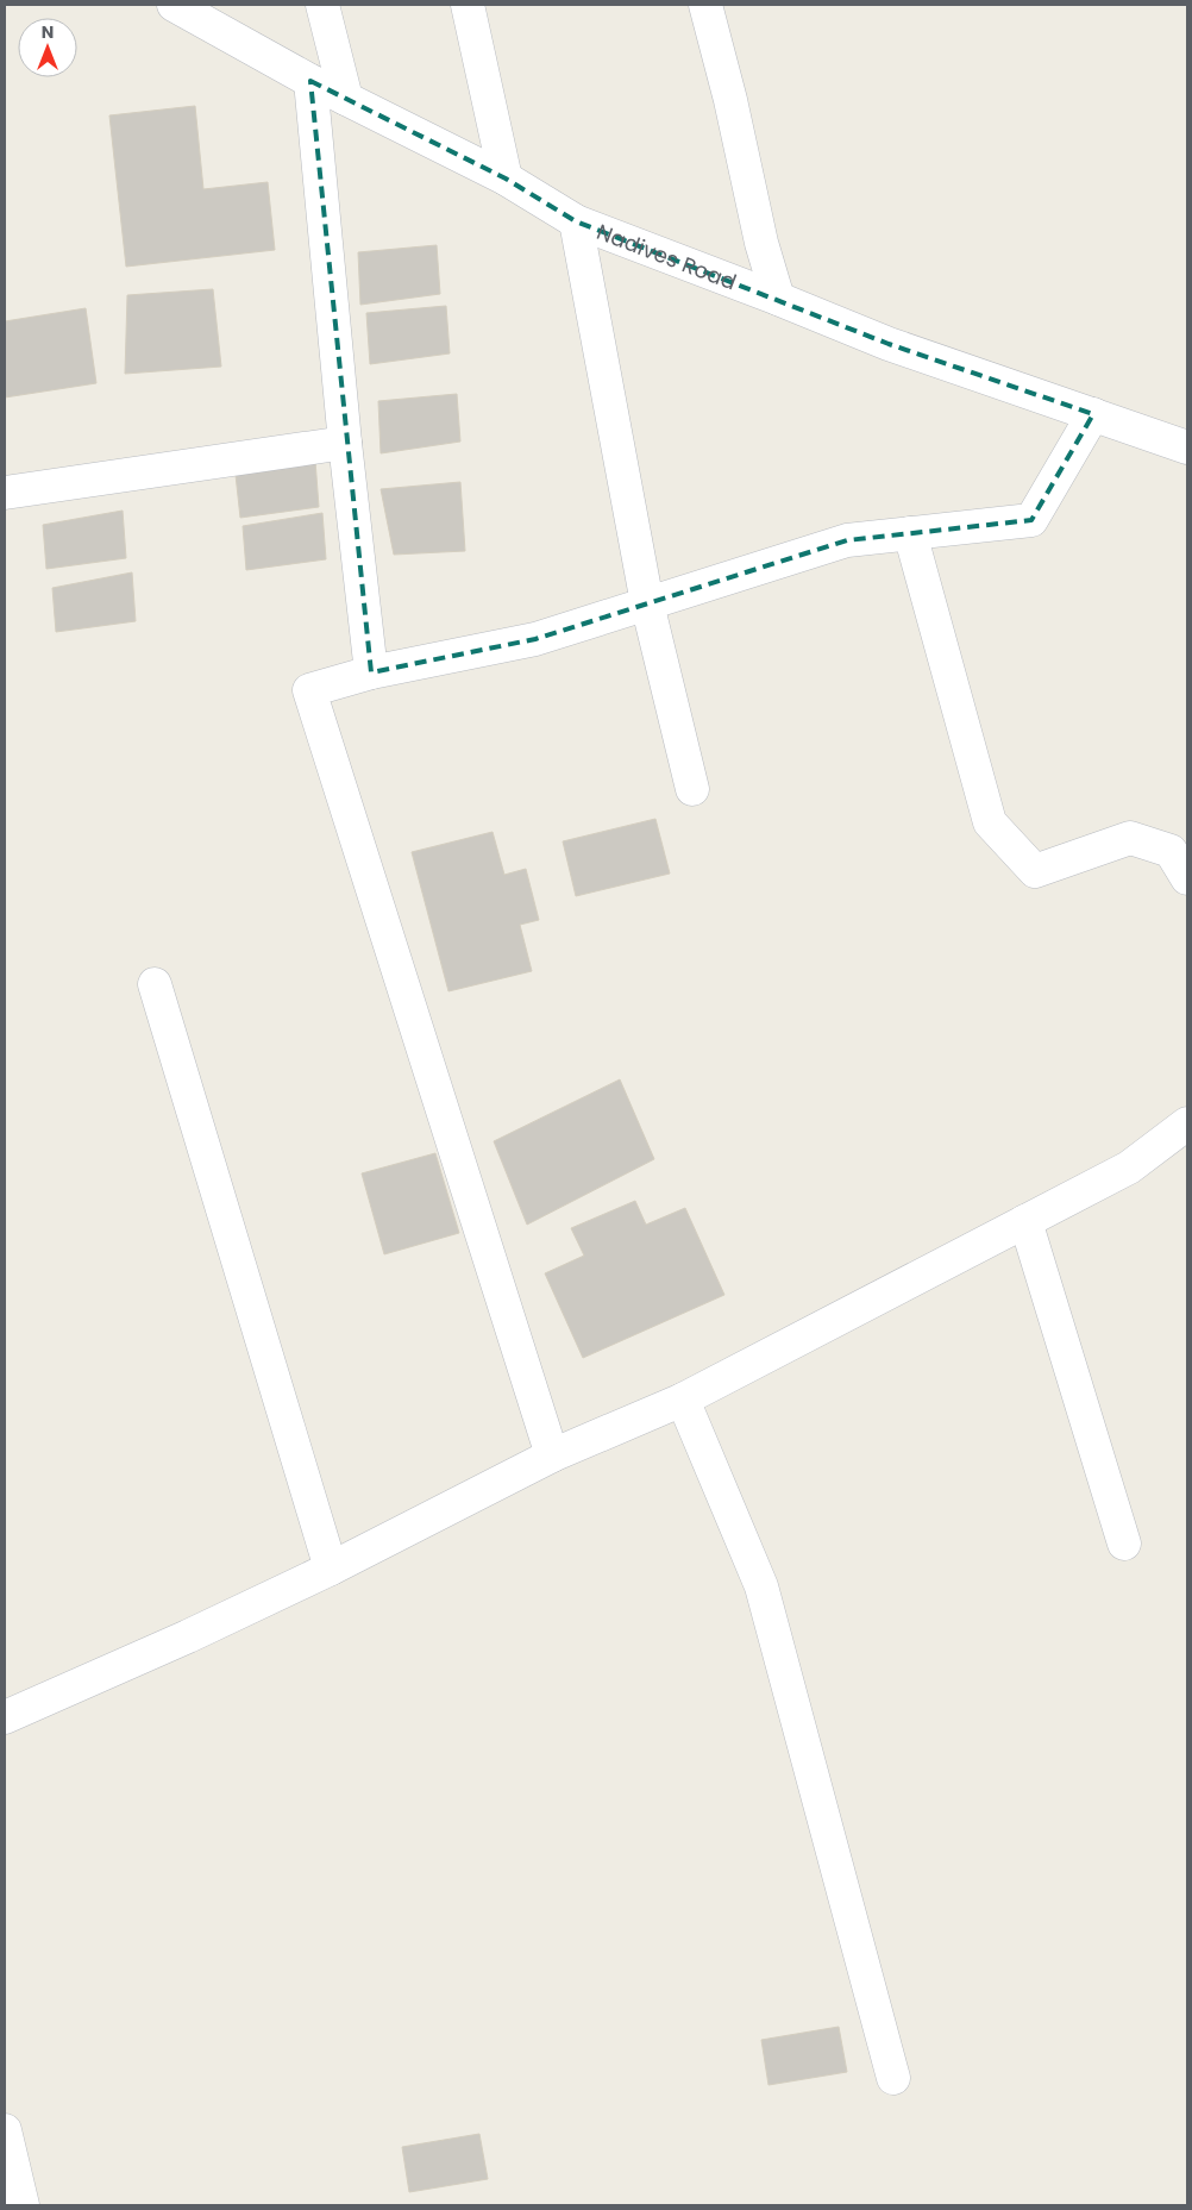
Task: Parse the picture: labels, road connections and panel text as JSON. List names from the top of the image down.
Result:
{
  "streets": {
    "street": ["Nadives Road"]
  },
  "north": "top"
}
